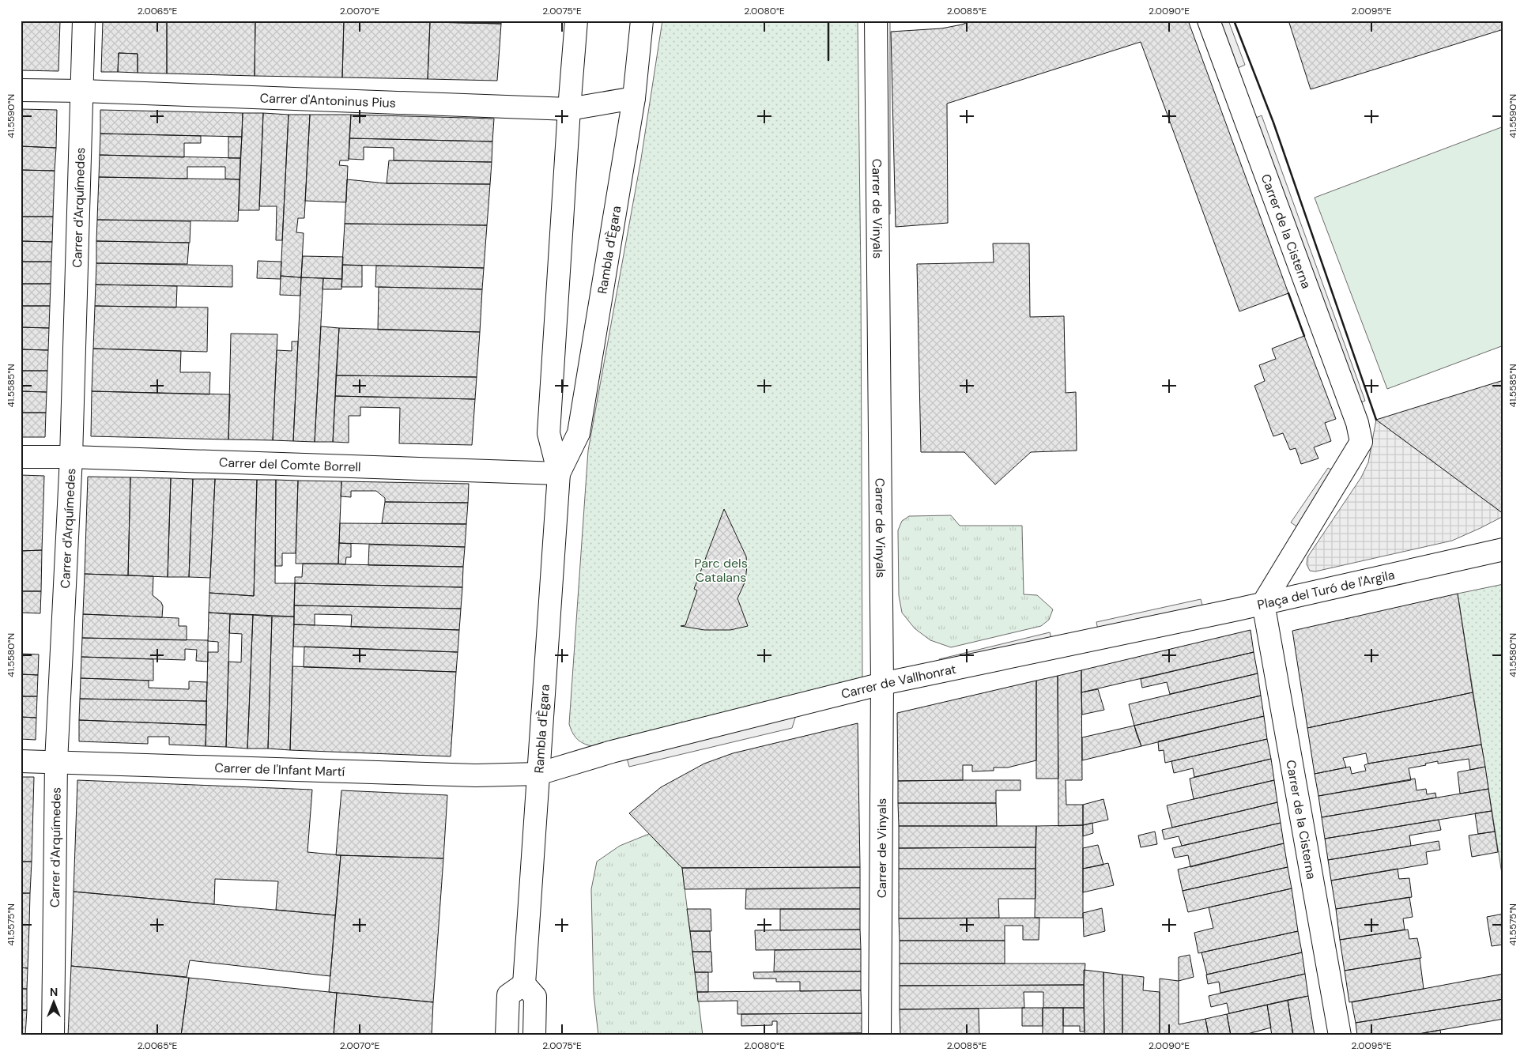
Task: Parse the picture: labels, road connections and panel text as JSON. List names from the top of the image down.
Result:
{
  "streets": {
    "street": [
      "Carrer d'Antoninus Pius",
      "Carrer d'Arquímedes",
      "Carrer de Vinyals",
      "Carrer de la Cisterna",
      "Rambla d'Ègara",
      "Carrer del Comte Borrell",
      "Plaça del Turó de l'Argila",
      "Carrer de Vallhonrat",
      "Carrer de l'Infant Martí"
    ]
  },
  "crossings": [
    ["Carrer d'Antoninus Pius", "Carrer d'Arquímedes"],
    ["Carrer d'Antoninus Pius", "Rambla d'Ègara"],
    ["Carrer d'Arquímedes", "Carrer del Comte Borrell"],
    ["Carrer d'Arquímedes", "Carrer de l'Infant Martí"],
    ["Carrer de Vinyals", "Carrer de Vallhonrat"],
    ["Carrer de la Cisterna", "Plaça del Turó de l'Argila"],
    ["Carrer de la Cisterna", "Carrer de Vallhonrat"],
    ["Rambla d'Ègara", "Carrer del Comte Borrell"],
    ["Rambla d'Ègara", "Carrer de Vallhonrat"],
    ["Rambla d'Ègara", "Carrer de l'Infant Martí"],
    ["Plaça del Turó de l'Argila", "Carrer de Vallhonrat"],
    ["Carrer de Vallhonrat", "Carrer de l'Infant Martí"]
  ],
  "parks": ["Parc dels Catalans"],
  "north": "top",
  "coordinates": [
    "2.0065°E",
    "2.0070°E",
    "2.0075°E",
    "2.0080°E",
    "2.0085°E",
    "2.0090°E",
    "2.0095°E",
    "41.5590°N",
    "41.5585°N",
    "41.5580°N",
    "41.5575°N"
  ]
}
